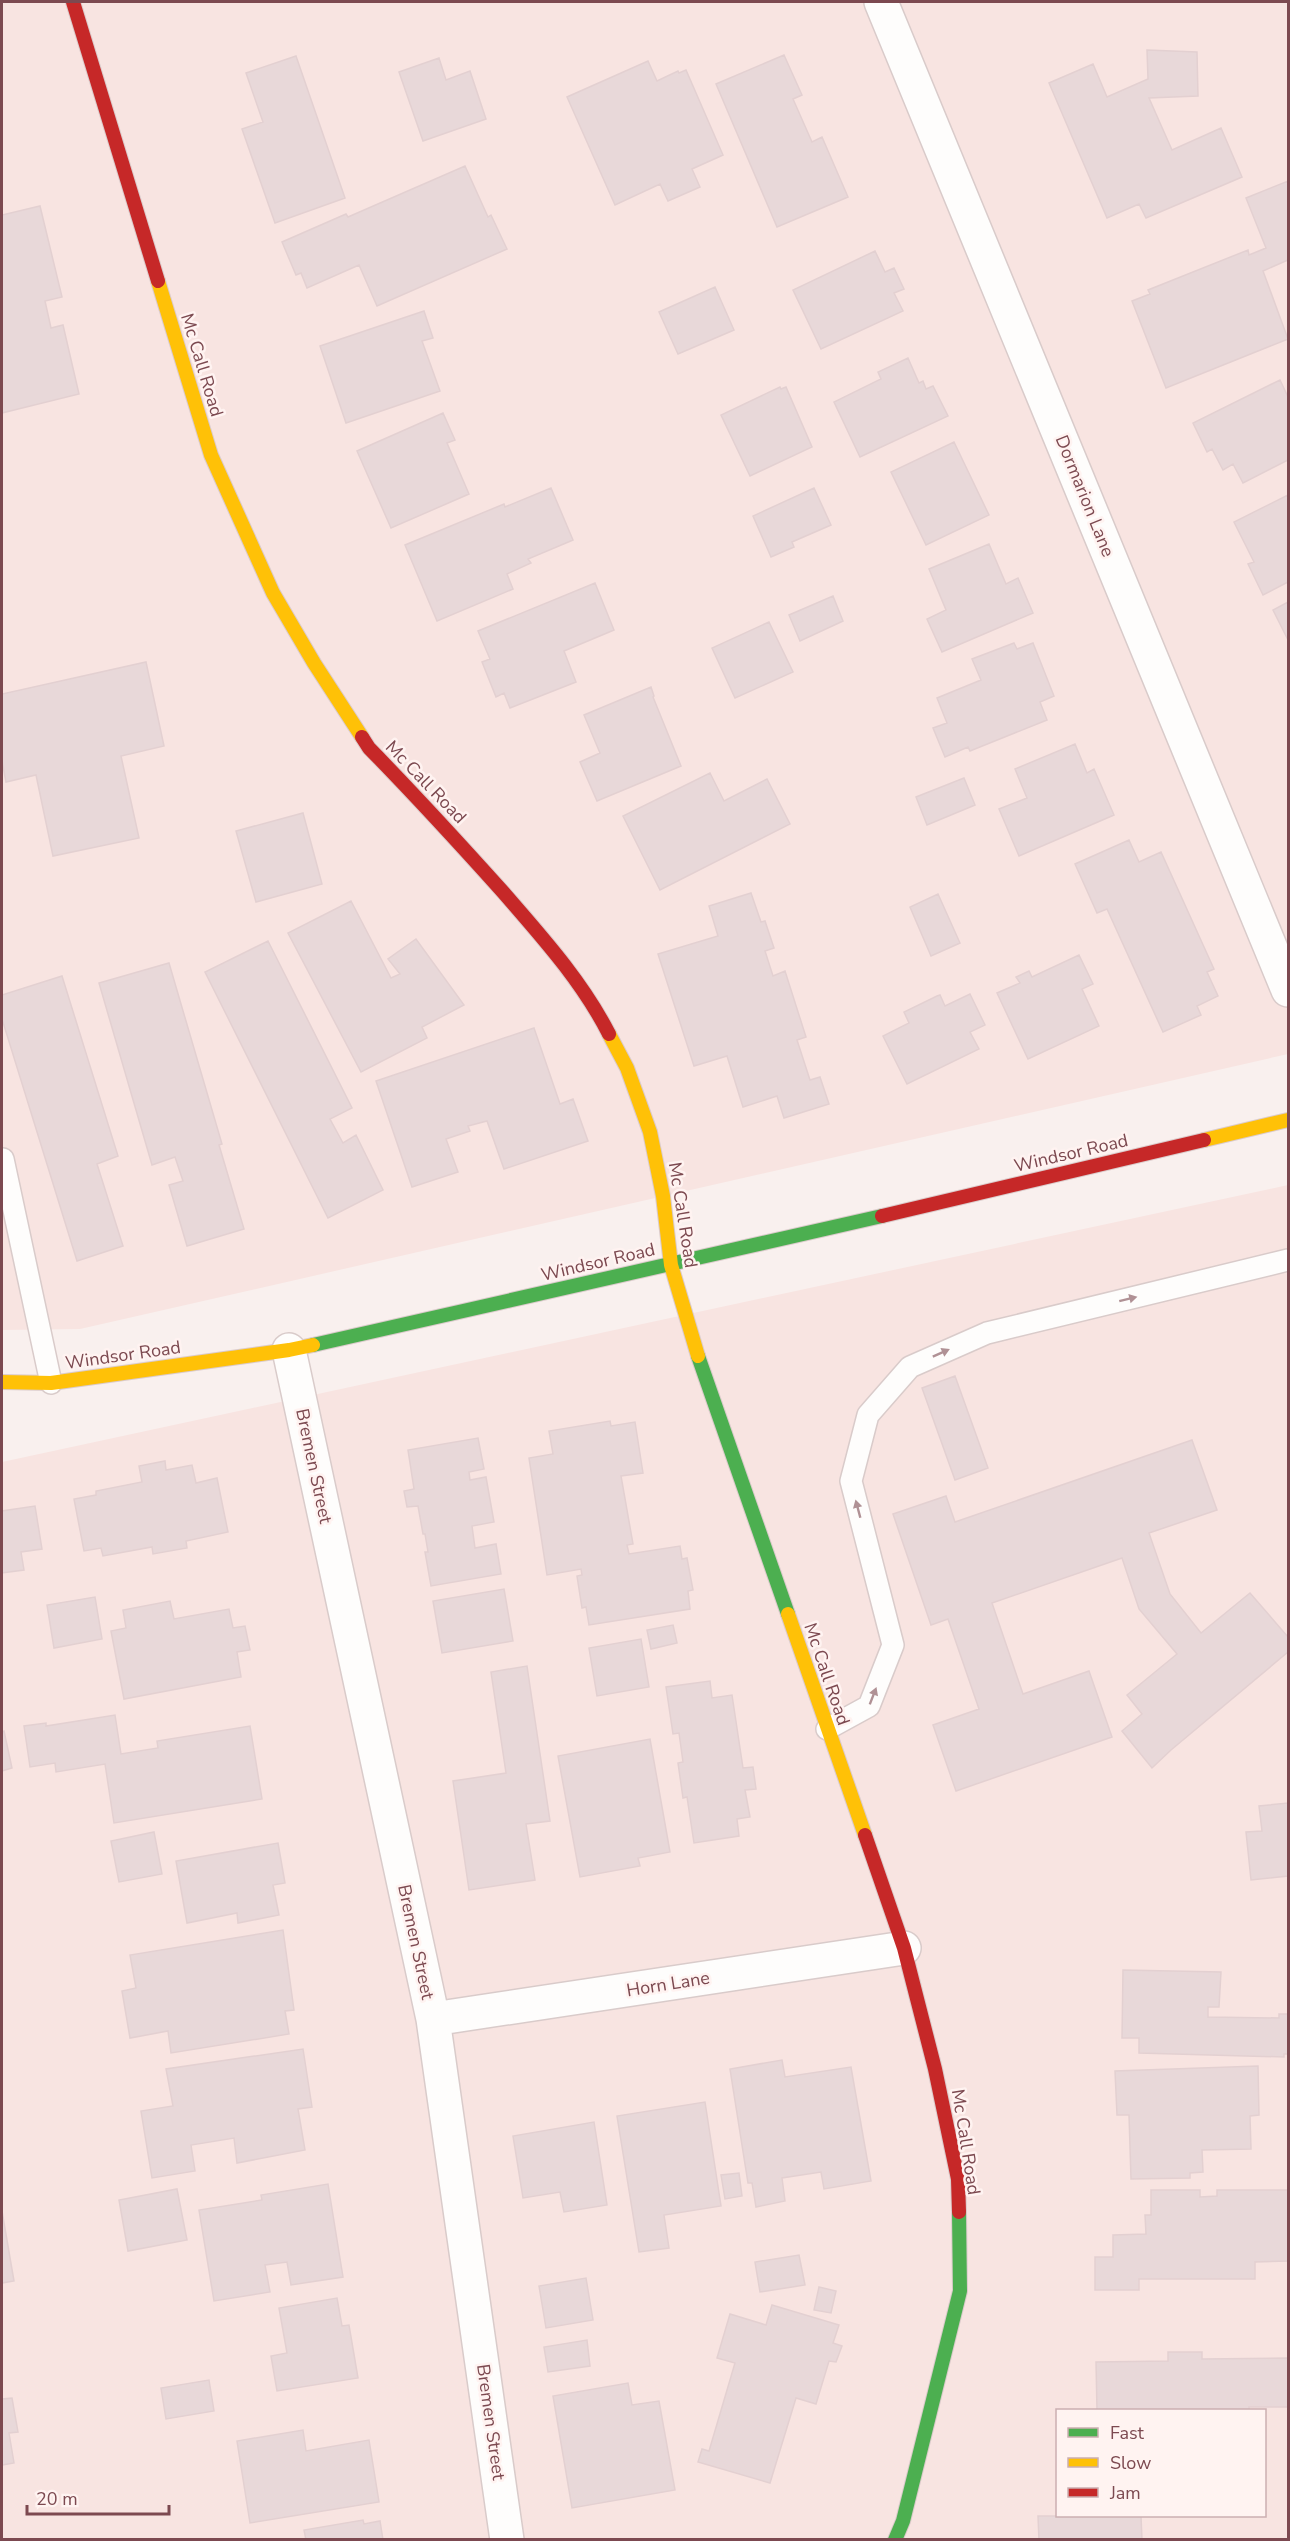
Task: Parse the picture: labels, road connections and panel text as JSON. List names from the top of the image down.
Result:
{
  "streets": {
    "street": [
      "Mc Call Road",
      "Dormarion Lane",
      "Windsor Road",
      "Bremen Street",
      "Horn Lane"
    ]
  },
  "crossings": [
    ["Mc Call Road", "Windsor Road"],
    ["Mc Call Road", "Horn Lane"],
    ["Windsor Road", "Bremen Street"],
    ["Bremen Street", "Horn Lane"]
  ],
  "legend": ["Fast", "Slow", "Jam"],
  "scale_bar": "20 m"
}
